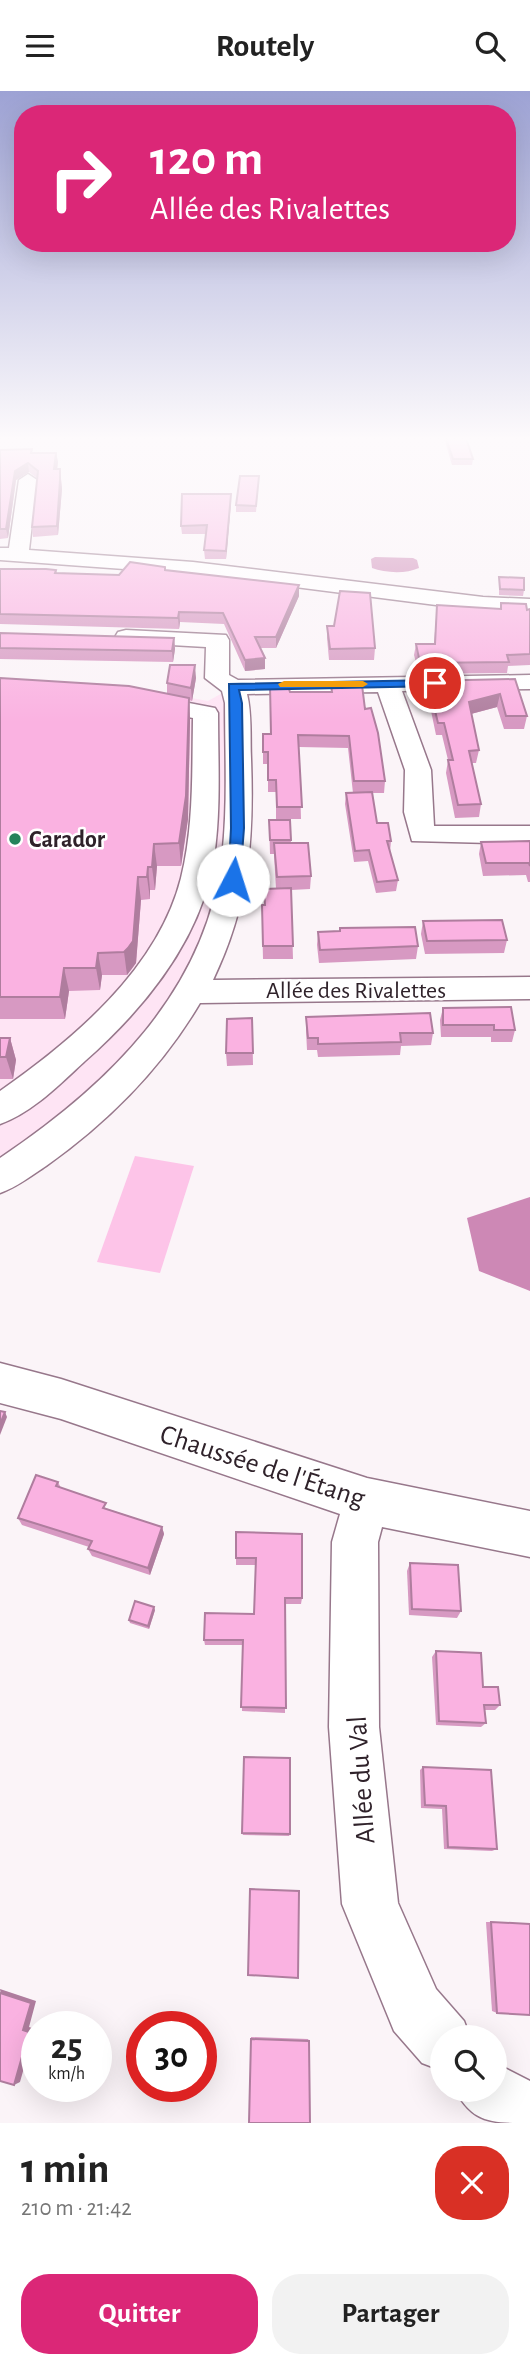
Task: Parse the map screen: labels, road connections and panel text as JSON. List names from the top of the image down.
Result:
{
  "streets": {
    "street": ["Allée des Rivalettes", "Chaussée de l'Étang", "Allée du Val"]
  },
  "crossings": [
    ["Chaussée de l'Étang", "Allée du Val"]
  ],
  "places": ["Carador"],
  "page": {
    "header": "Routely",
    "turn": ["120 m", "Allée des Rivalettes"],
    "speed": "25 km/h",
    "limit": "30",
    "heading": ["1 min", "210 m · 21:42"],
    "buttons": ["Quitter", "Partager"]
  }
}
